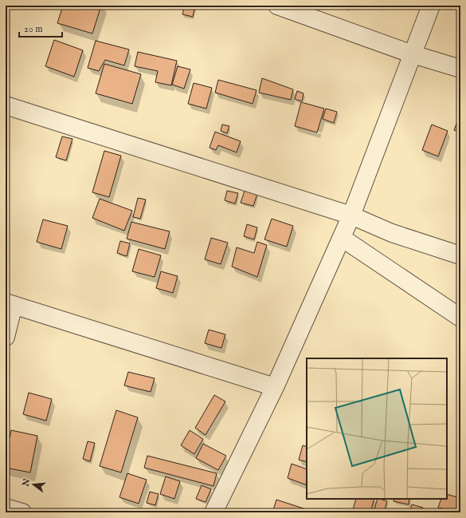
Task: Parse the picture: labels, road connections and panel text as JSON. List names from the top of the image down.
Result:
{
  "scale_bar": "20 m",
  "north": "left"
}
